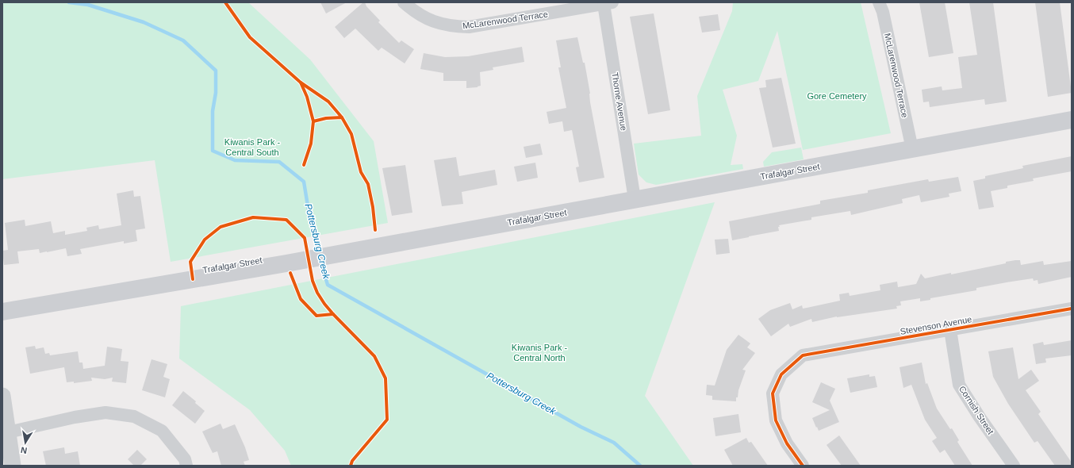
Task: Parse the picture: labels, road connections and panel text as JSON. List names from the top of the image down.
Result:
{
  "streets": {
    "main road": ["Trafalgar Street"],
    "street": [
      "McLarenwood Terrace",
      "Thorne Avenue",
      "Stevenson Avenue",
      "Cornish Street"
    ]
  },
  "crossings": [
    ["McLarenwood Terrace", "Thorne Avenue"],
    ["McLarenwood Terrace", "Trafalgar Street"],
    ["Thorne Avenue", "Trafalgar Street"],
    ["Stevenson Avenue", "Cornish Street"]
  ],
  "water": ["Pottersburg Creek"],
  "parks": ["Gore Cemetery", "Kiwanis Park - Central South", "Kiwanis Park - Central North"],
  "north": "bottom"
}
